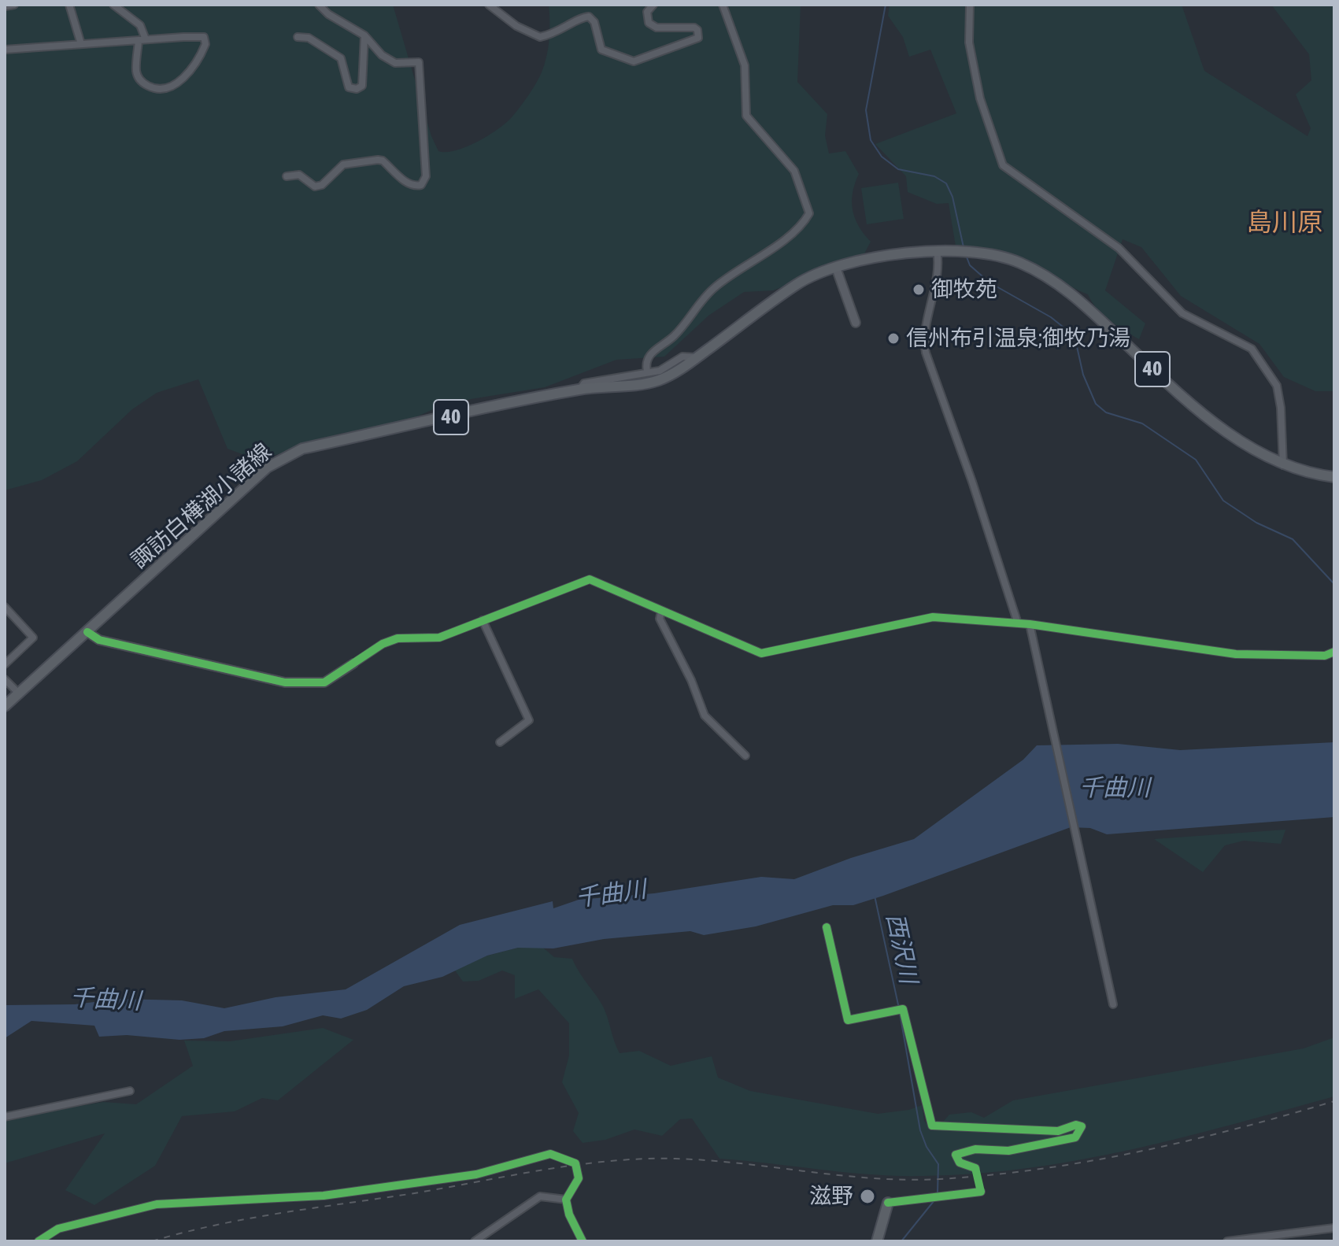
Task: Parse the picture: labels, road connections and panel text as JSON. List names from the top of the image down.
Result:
{
  "streets": {
    "main road": ["40", "諏訪白樺湖小諸線"]
  },
  "districts": ["島川原"],
  "water": ["千曲川", "西沢川"],
  "places": ["御牧苑", "信州布引温泉;御牧乃湯", "滋野"]
}
